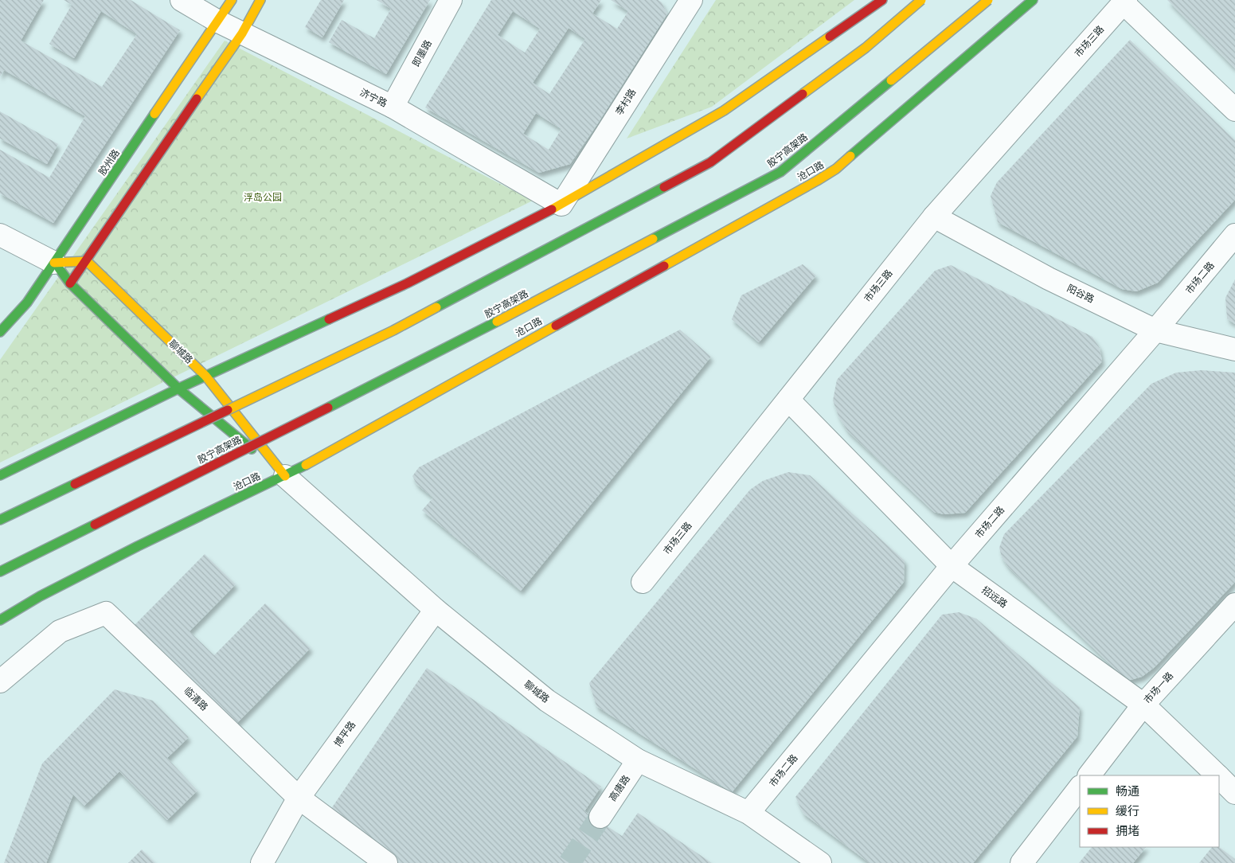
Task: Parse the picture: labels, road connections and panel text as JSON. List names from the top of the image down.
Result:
{
  "streets": {
    "main road": [
      "胶宁高架路",
      "胶州路",
      "沧口路",
      "聊城路"
    ],
    "street": [
      "市场三路",
      "即墨路",
      "济宁路",
      "李村路",
      "市场二路",
      "阳谷路",
      "招远路",
      "市场一路",
      "临清路",
      "博平路",
      "高唐路"
    ]
  },
  "crossings": [
    ["市场三路", "阳谷路"],
    ["市场三路", "招远路"],
    ["即墨路", "济宁路"],
    ["济宁路", "李村路"],
    ["济宁路", "胶州路"],
    ["胶州路", "聊城路"],
    ["沧口路", "聊城路"],
    ["市场二路", "阳谷路"],
    ["市场二路", "聊城路"],
    ["市场二路", "招远路"],
    ["聊城路", "博平路"],
    ["聊城路", "高唐路"],
    ["招远路", "市场一路"],
    ["临清路", "博平路"]
  ],
  "parks": ["浮岛公园"],
  "legend": ["畅通", "缓行", "拥堵"]
}
